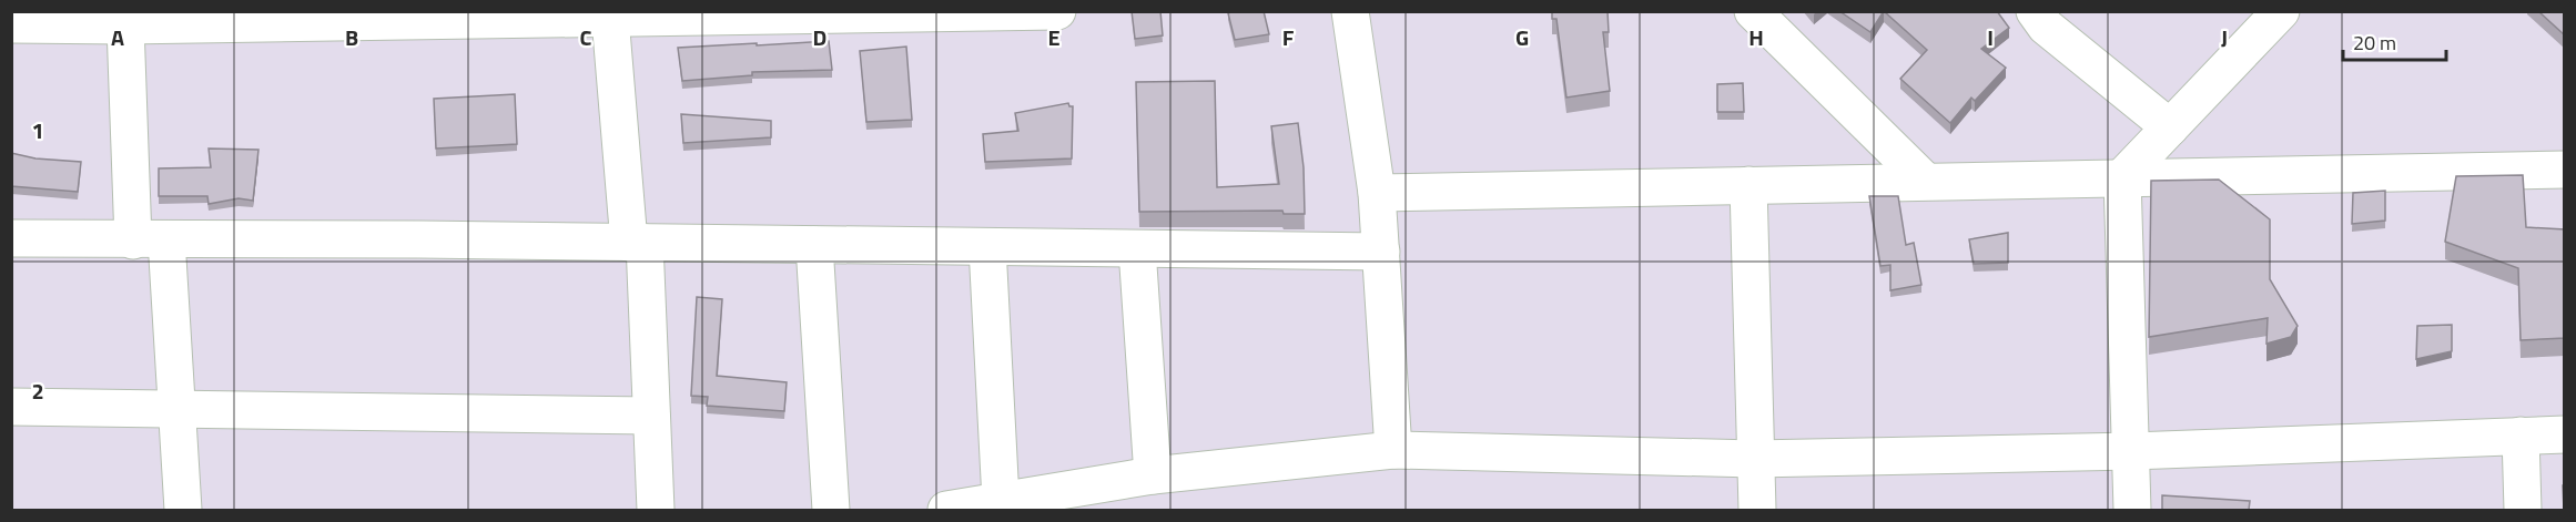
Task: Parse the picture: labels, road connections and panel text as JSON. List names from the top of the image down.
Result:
{
  "scale_bar": "20 m",
  "grid": {
    "columns": [
      "A",
      "B",
      "C",
      "D",
      "E",
      "F",
      "G",
      "H",
      "I",
      "J"
    ],
    "rows": ["1", "2"]
  }
}
